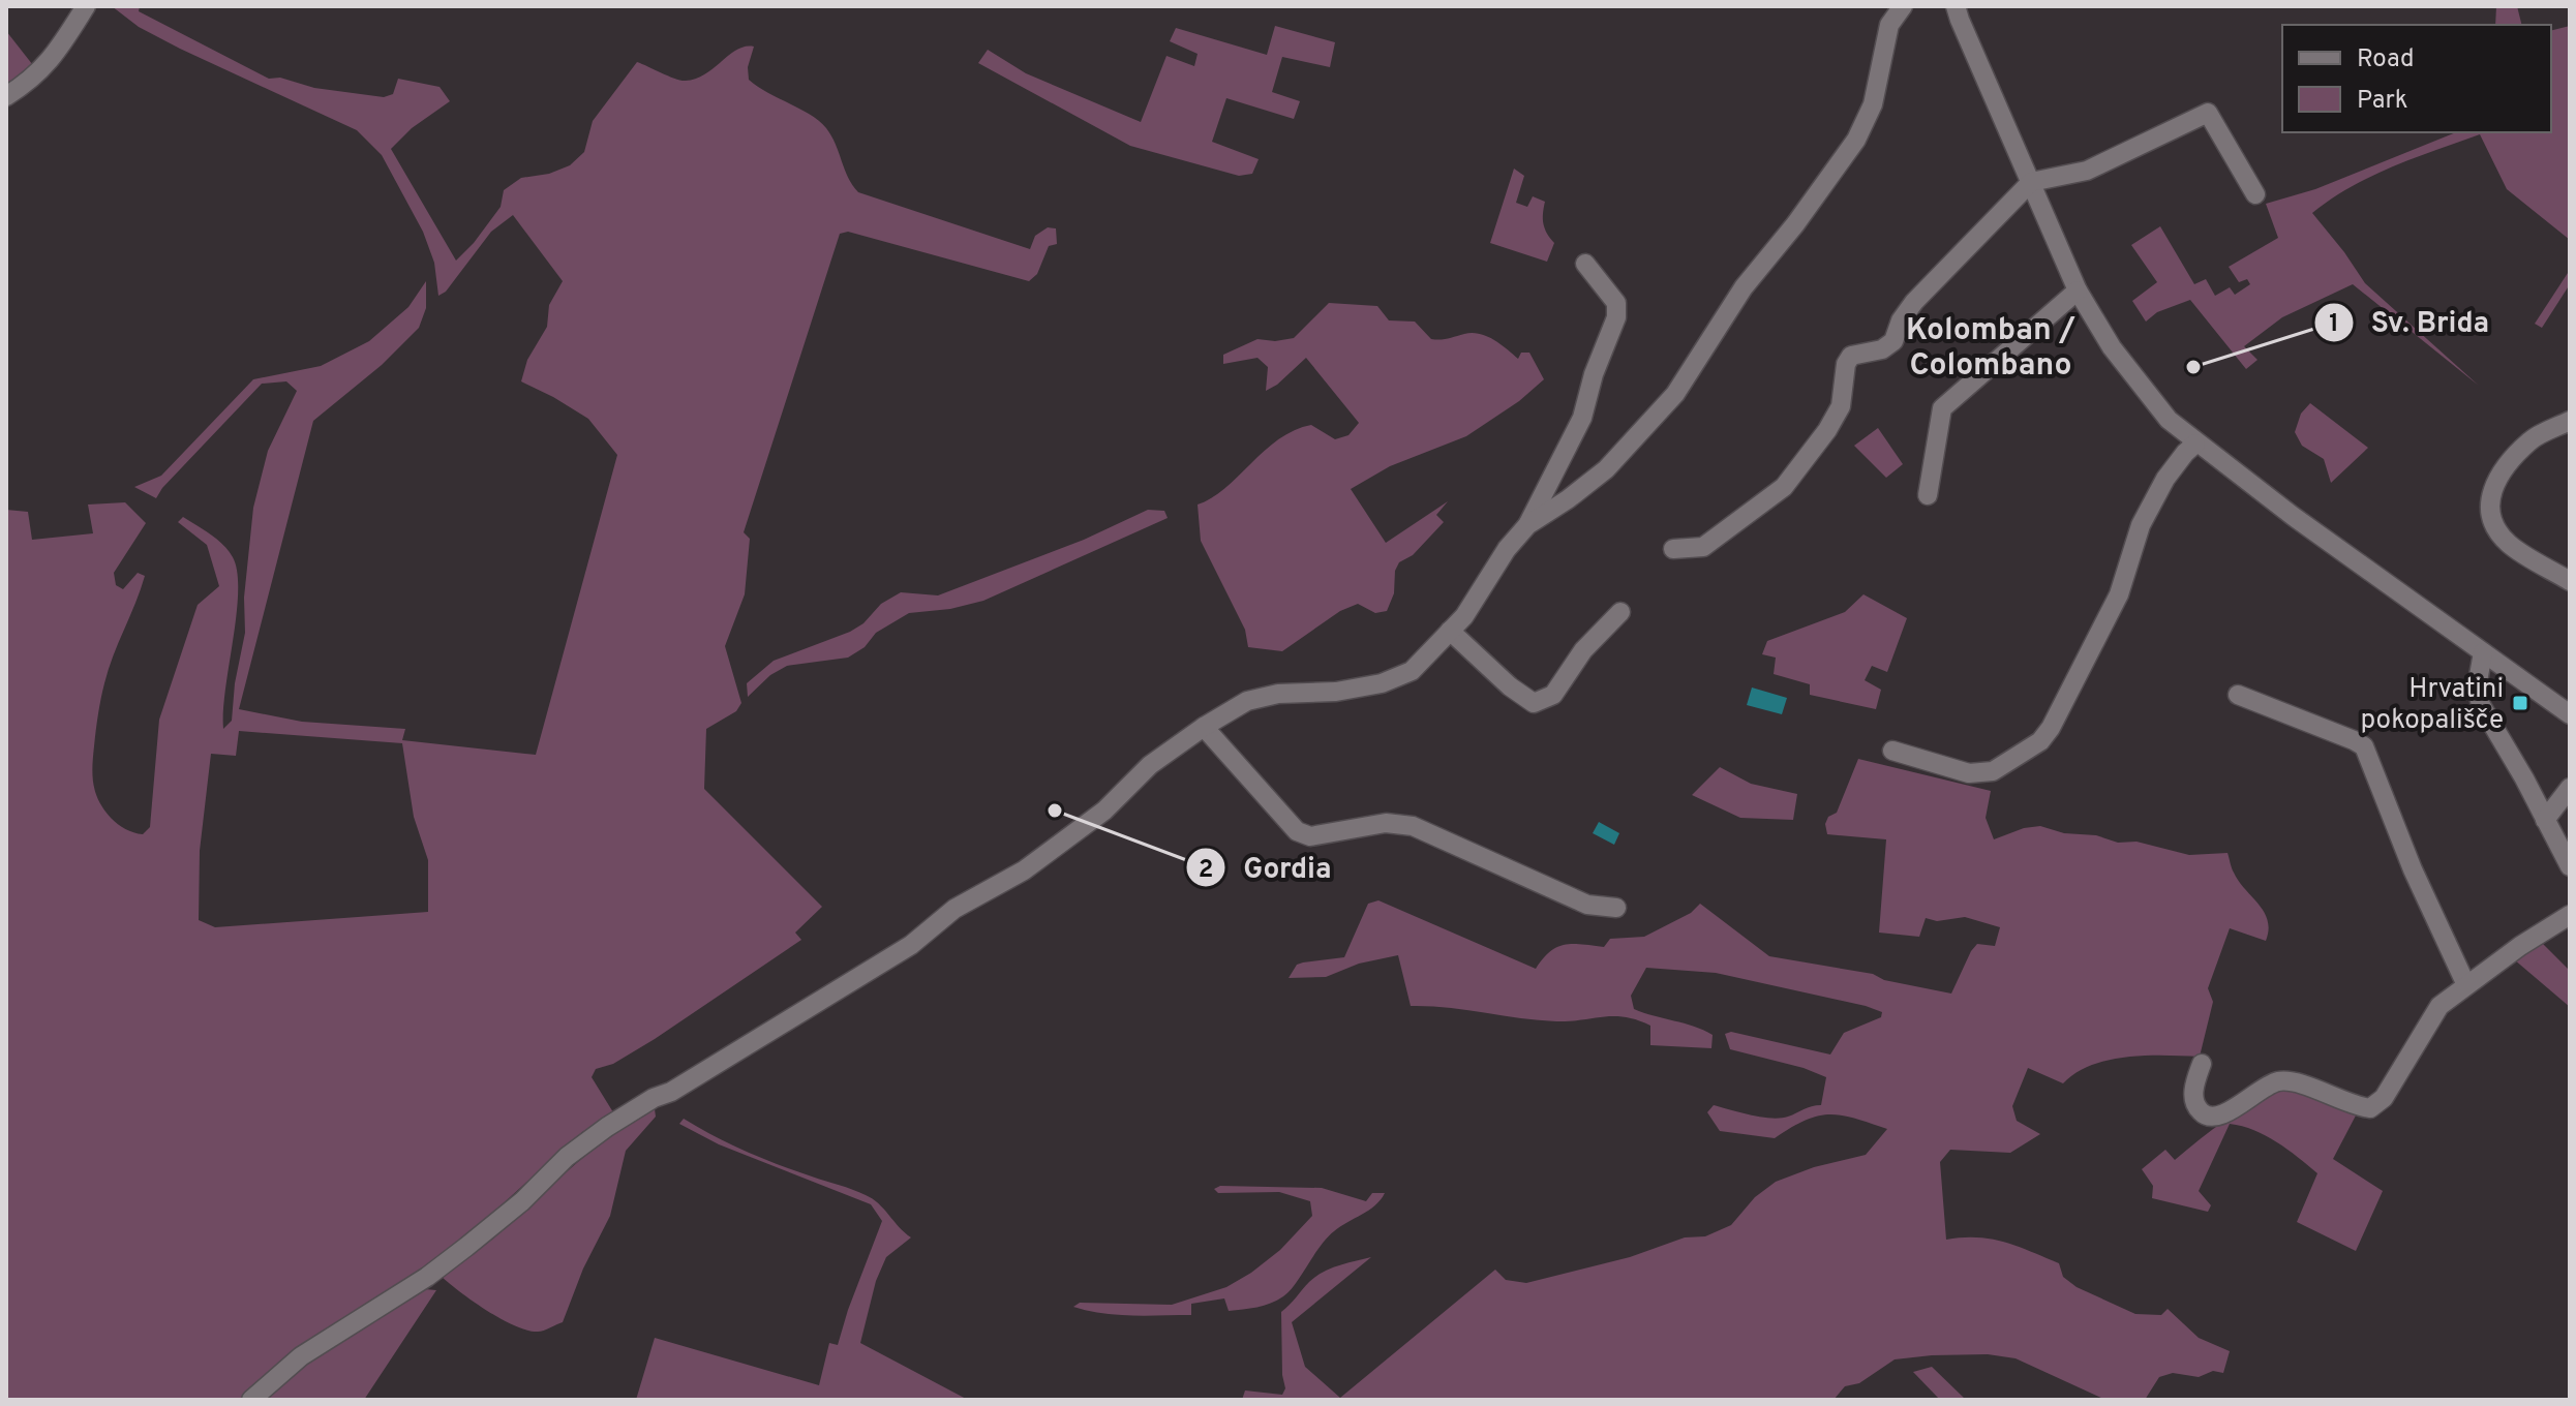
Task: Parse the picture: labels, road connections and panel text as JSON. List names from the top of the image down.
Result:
{
  "districts": ["Kolomban / Colombano"],
  "places": {
    "other": ["Sv. Brida", "Gordia"],
    "transit": ["Hrvatini pokopališče"]
  },
  "legend": ["Road", "Park"]
}
